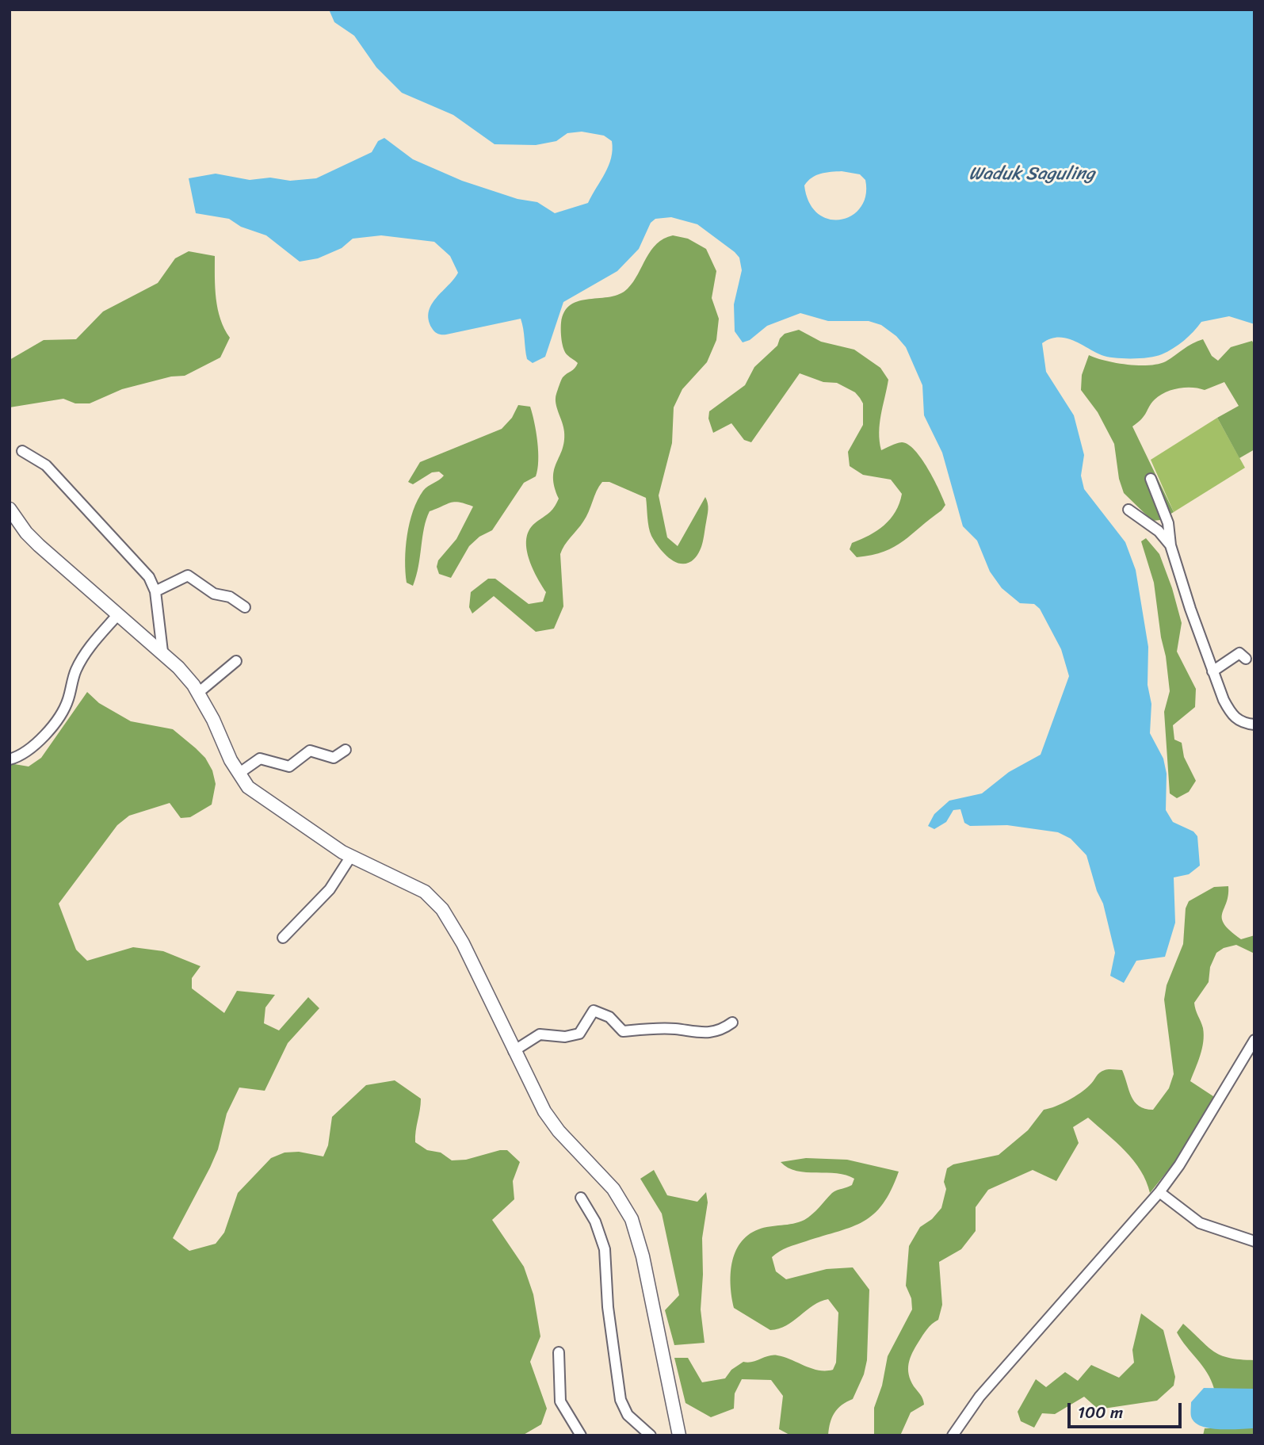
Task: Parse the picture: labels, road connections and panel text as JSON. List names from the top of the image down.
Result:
{
  "water": ["Waduk Saguling"],
  "scale_bar": "100 m"
}
